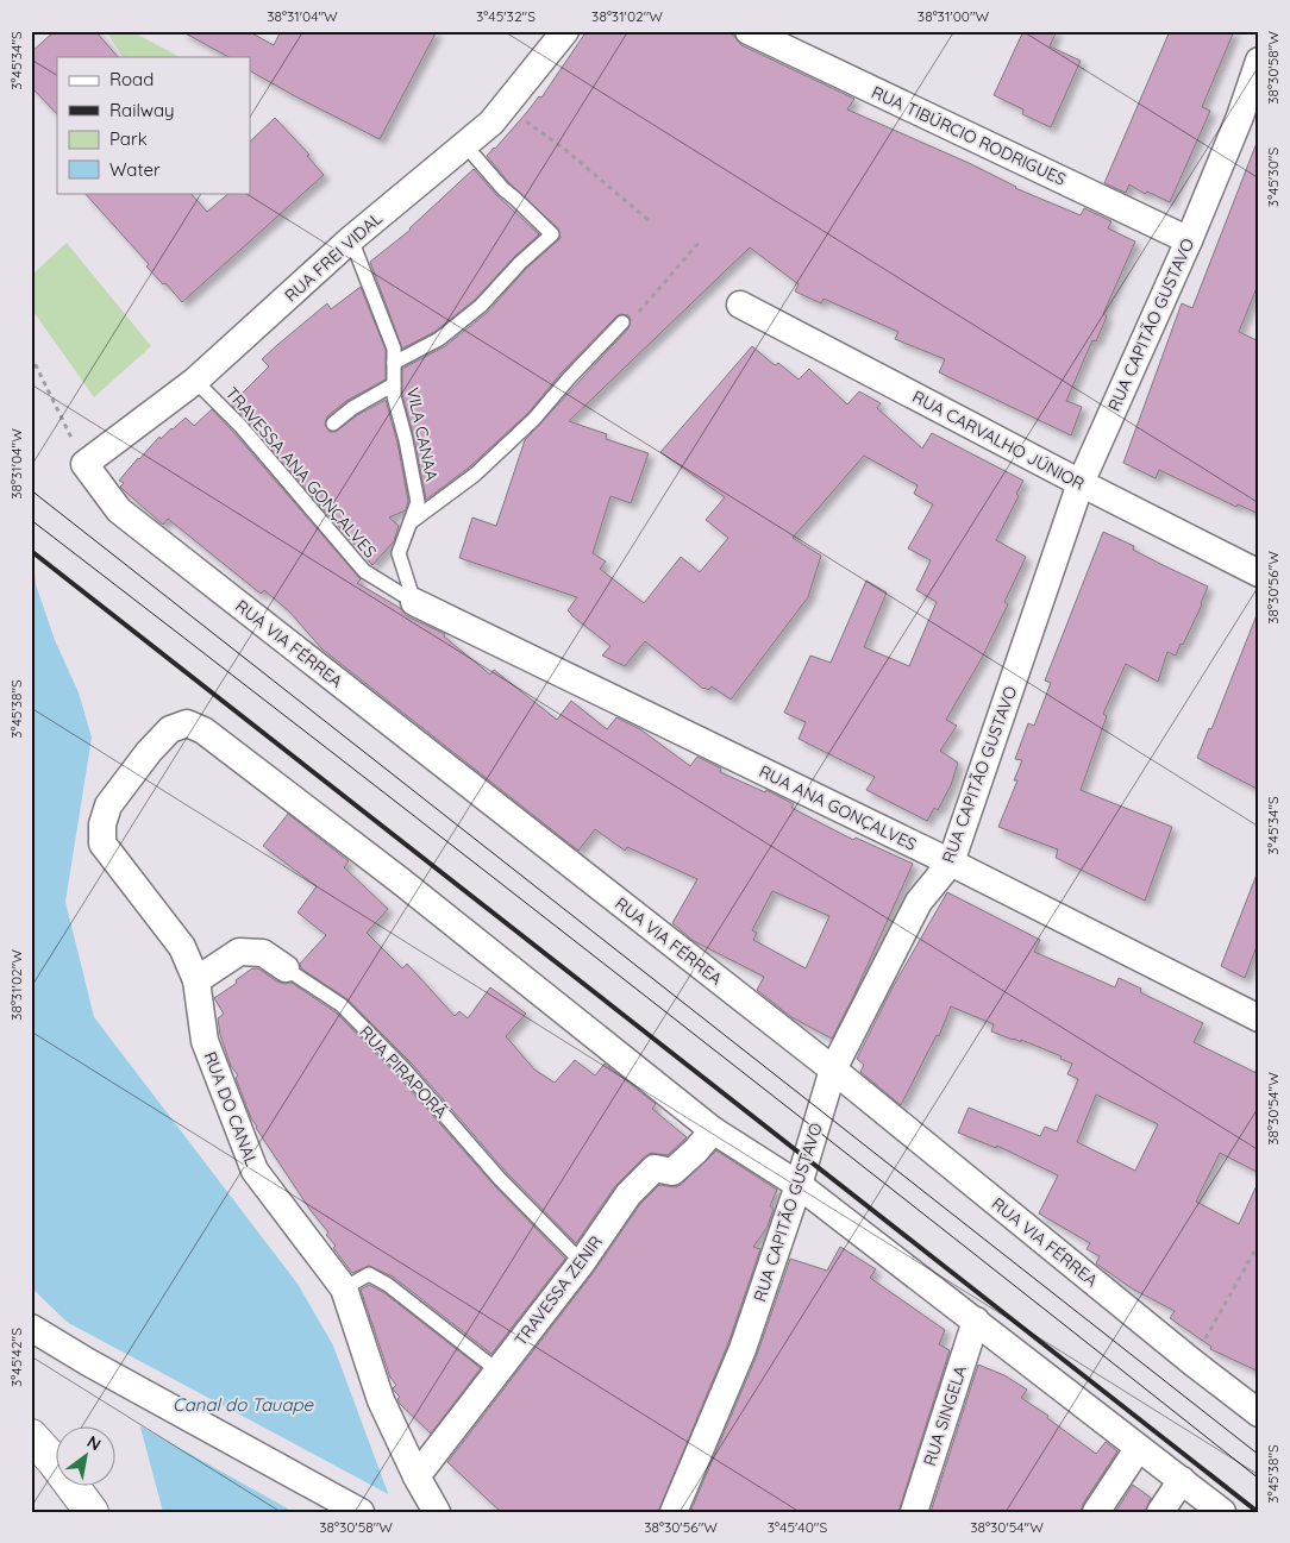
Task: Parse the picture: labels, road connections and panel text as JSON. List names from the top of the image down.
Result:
{
  "streets": {
    "street": [
      "RUA TIBÚRCIO RODRIGUES",
      "RUA FREI VIDAL",
      "RUA CAPITÃO GUSTAVO",
      "RUA CARVALHO JÚNIOR",
      "RUA VIA FÉRREA",
      "RUA ANA GONÇALVES",
      "RUA PIRAPORÃ",
      "RUA DO CANAL",
      "TRAVESSA ZENIR",
      "RUA SINGELA"
    ],
    "lane": ["VILA CANAA", "TRAVESSA ANA GONÇALVES"]
  },
  "crossings": [
    ["RUA TIBÚRCIO RODRIGUES", "RUA CAPITÃO GUSTAVO"],
    ["RUA FREI VIDAL", "VILA CANAA"],
    ["RUA FREI VIDAL", "TRAVESSA ANA GONÇALVES"],
    ["RUA FREI VIDAL", "RUA VIA FÉRREA"],
    ["RUA CAPITÃO GUSTAVO", "RUA CARVALHO JÚNIOR"],
    ["RUA CAPITÃO GUSTAVO", "RUA VIA FÉRREA"],
    ["RUA CAPITÃO GUSTAVO", "RUA ANA GONÇALVES"],
    ["VILA CANAA", "TRAVESSA ANA GONÇALVES"],
    ["VILA CANAA", "RUA ANA GONÇALVES"],
    ["TRAVESSA ANA GONÇALVES", "RUA ANA GONÇALVES"],
    ["RUA PIRAPORÃ", "RUA DO CANAL"],
    ["RUA PIRAPORÃ", "TRAVESSA ZENIR"],
    ["RUA DO CANAL", "TRAVESSA ZENIR"]
  ],
  "water": ["Canal do Tauape"],
  "legend": [
    "Road",
    "Railway",
    "Park",
    "Water"
  ],
  "north": "top right",
  "coordinates": [
    "38°31'04\"W",
    "3°45'32\"S",
    "38°31'02\"W",
    "38°31'00\"W",
    "3°45'34\"S",
    "38°30'58\"W",
    "3°45'30\"S",
    "38°30'56\"W",
    "3°45'38\"S",
    "38°30'54\"W",
    "3°45'42\"S",
    "3°45'40\"S"
  ]
}
